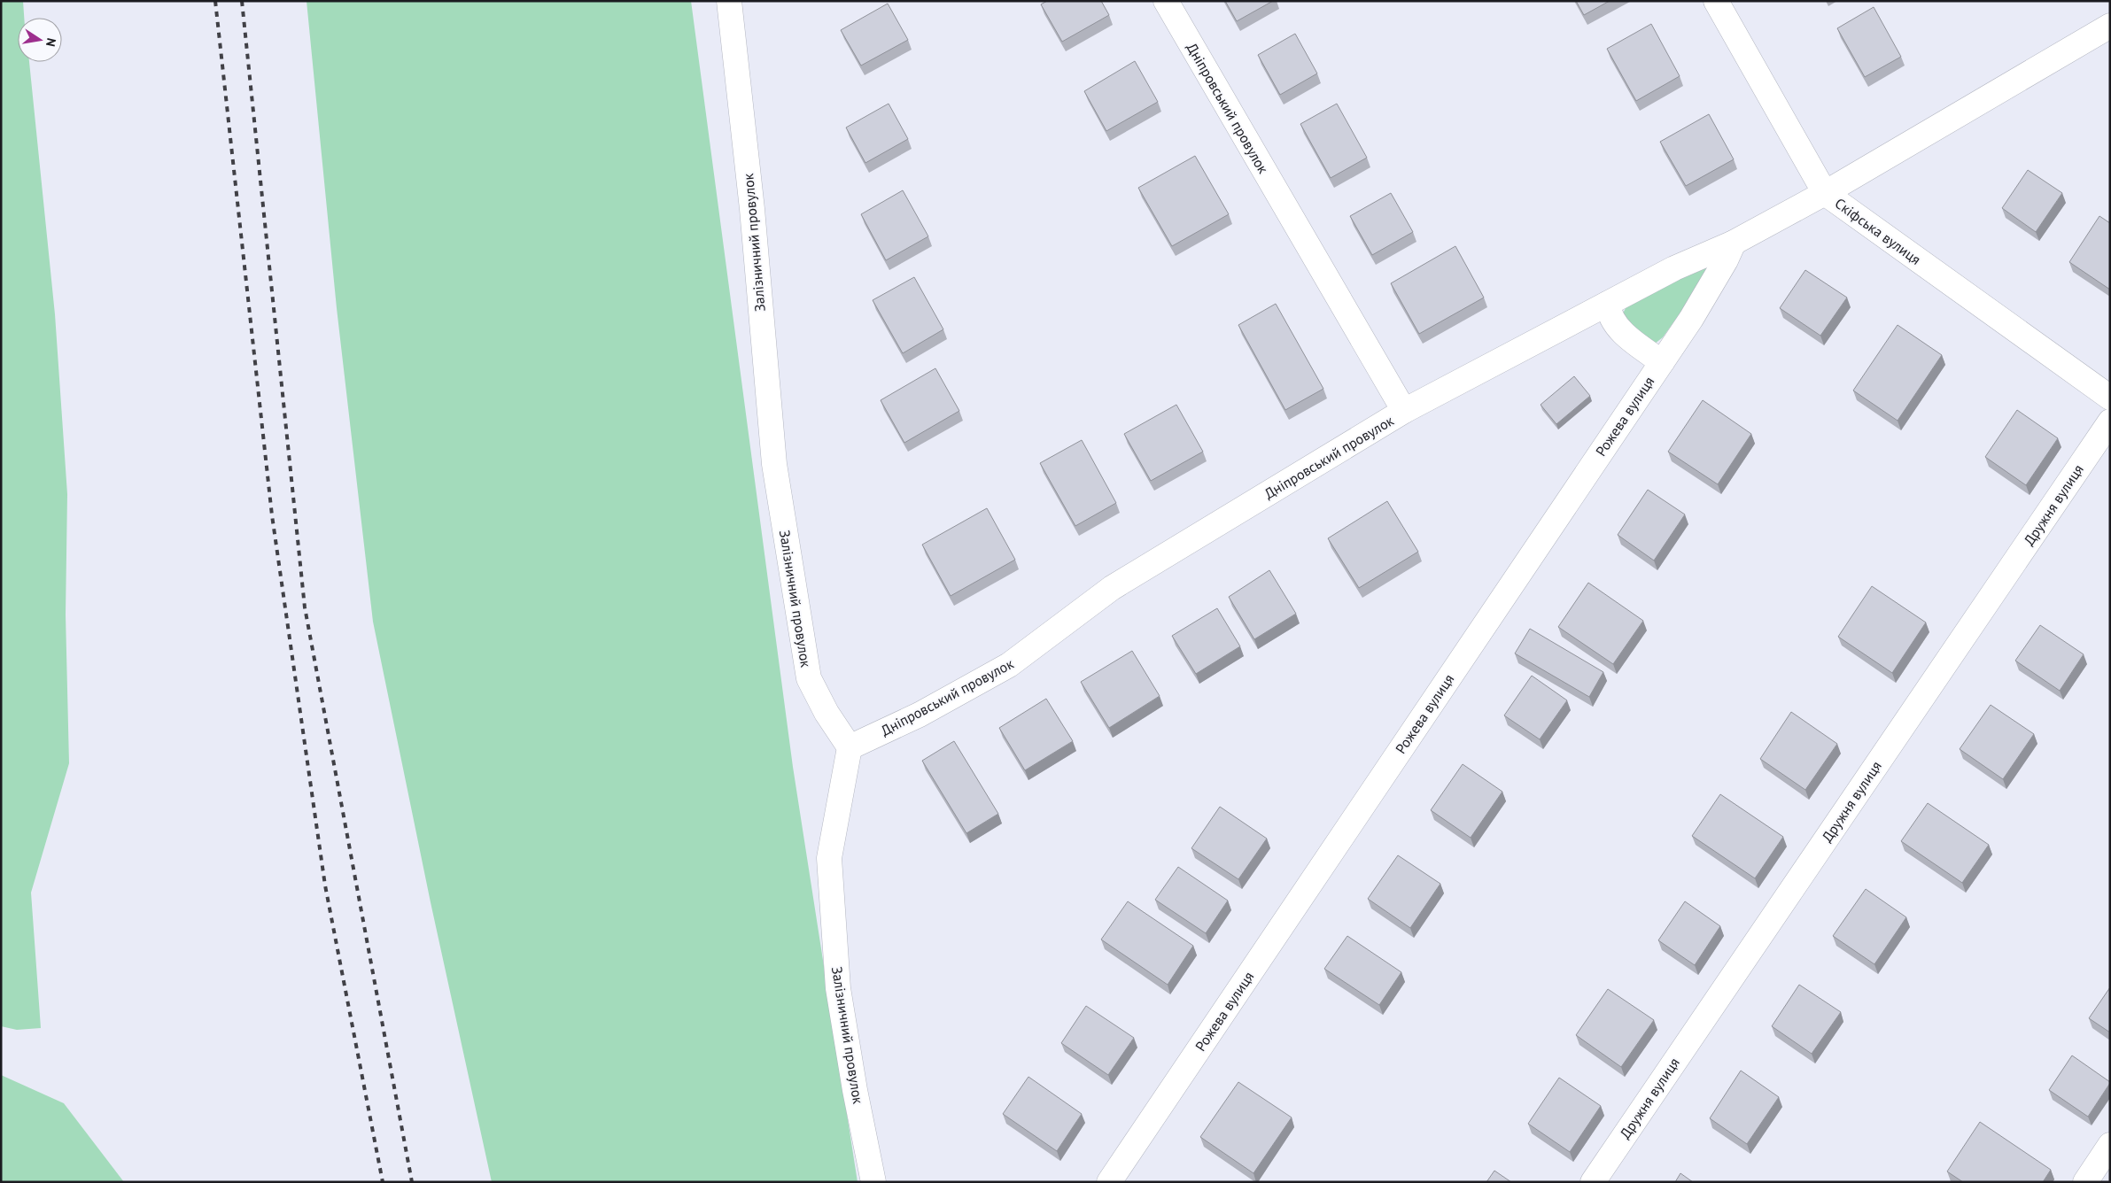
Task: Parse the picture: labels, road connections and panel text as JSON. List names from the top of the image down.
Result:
{
  "streets": {
    "street": [
      "Дніпровський провулок",
      "Скіфська вулиця",
      "Залізничний провулок",
      "Рожева вулиця",
      "Дружня вулиця"
    ]
  },
  "crossings": [
    ["Дніпровський провулок", "Залізничний провулок"]
  ],
  "north": "right"
}
